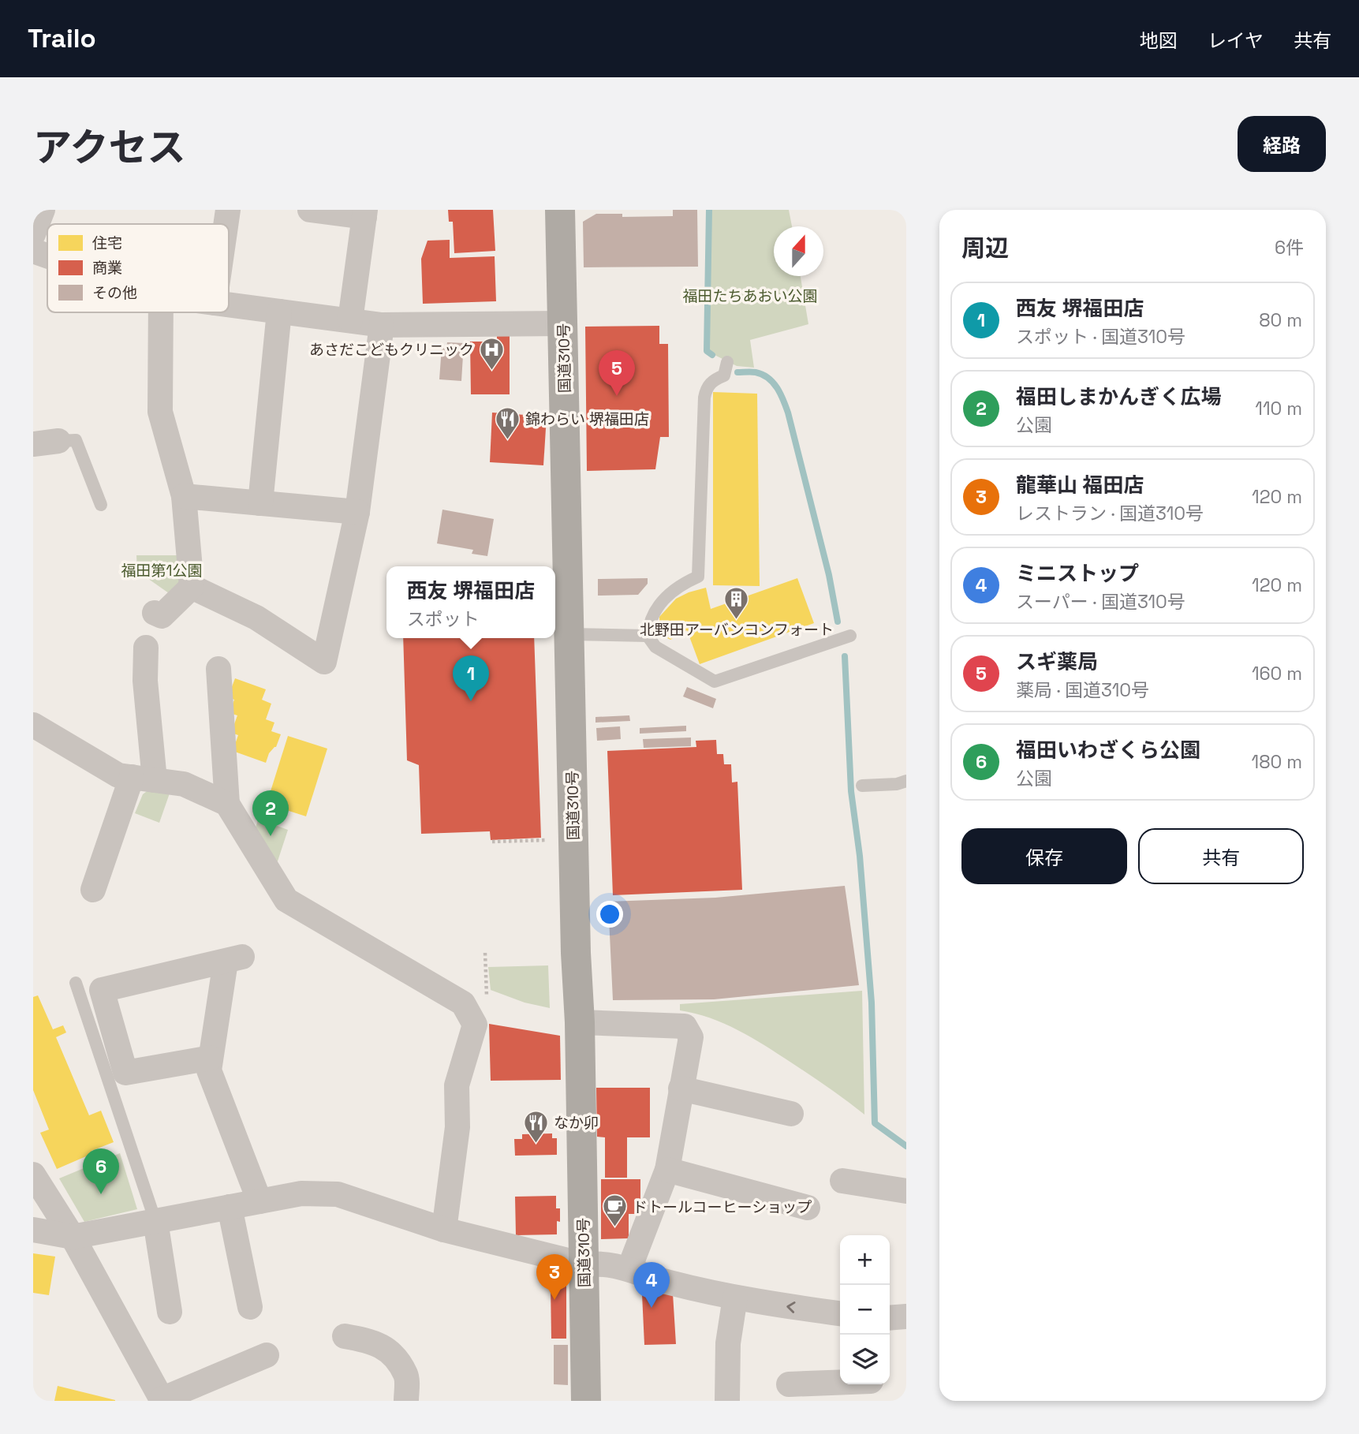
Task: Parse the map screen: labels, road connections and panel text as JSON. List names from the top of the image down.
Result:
{
  "streets": {
    "highway": ["国道310号"]
  },
  "parks": ["福田たちあおい公園", "福田第1公園"],
  "places": {
    "hospital": ["あさだこどもクリニック"],
    "restaurant": ["錦わらい 堺福田店", "なか卯"],
    "building": ["北野田アーバンコンフォート"],
    "cafe": ["ドトールコーヒーショップ"]
  },
  "legend": ["住宅", "商業", "その他"],
  "north": "top",
  "page": {
    "header": "Trailo",
    "nav": ["地図", "レイヤ", "共有"],
    "title": "アクセス",
    "buttons": [
      "経路",
      ["保存", "共有"]
    ],
    "heading": ["周辺", "6件"],
    "list": [
      {
        "mark": "1",
        "name": "西友 堺福田店",
        "note": "スポット · 国道310号",
        "value": "80 m"
      },
      {
        "mark": "2",
        "name": "福田しまかんぎく広場",
        "note": "公園",
        "value": "110 m"
      },
      {
        "mark": "3",
        "name": "龍華山 福田店",
        "note": "レストラン · 国道310号",
        "value": "120 m"
      },
      {
        "mark": "4",
        "name": "ミニストップ",
        "note": "スーパー · 国道310号",
        "value": "120 m"
      },
      {
        "mark": "5",
        "name": "スギ薬局",
        "note": "薬局 · 国道310号",
        "value": "160 m"
      },
      {
        "mark": "6",
        "name": "福田いわざくら公園",
        "note": "公園",
        "value": "180 m"
      }
    ],
    "pins": [
      "5",
      "1",
      "2",
      "6",
      "3",
      "4"
    ],
    "popup": ["西友 堺福田店", "スポット"],
    "map_buttons": ["+", "−"]
  }
}
